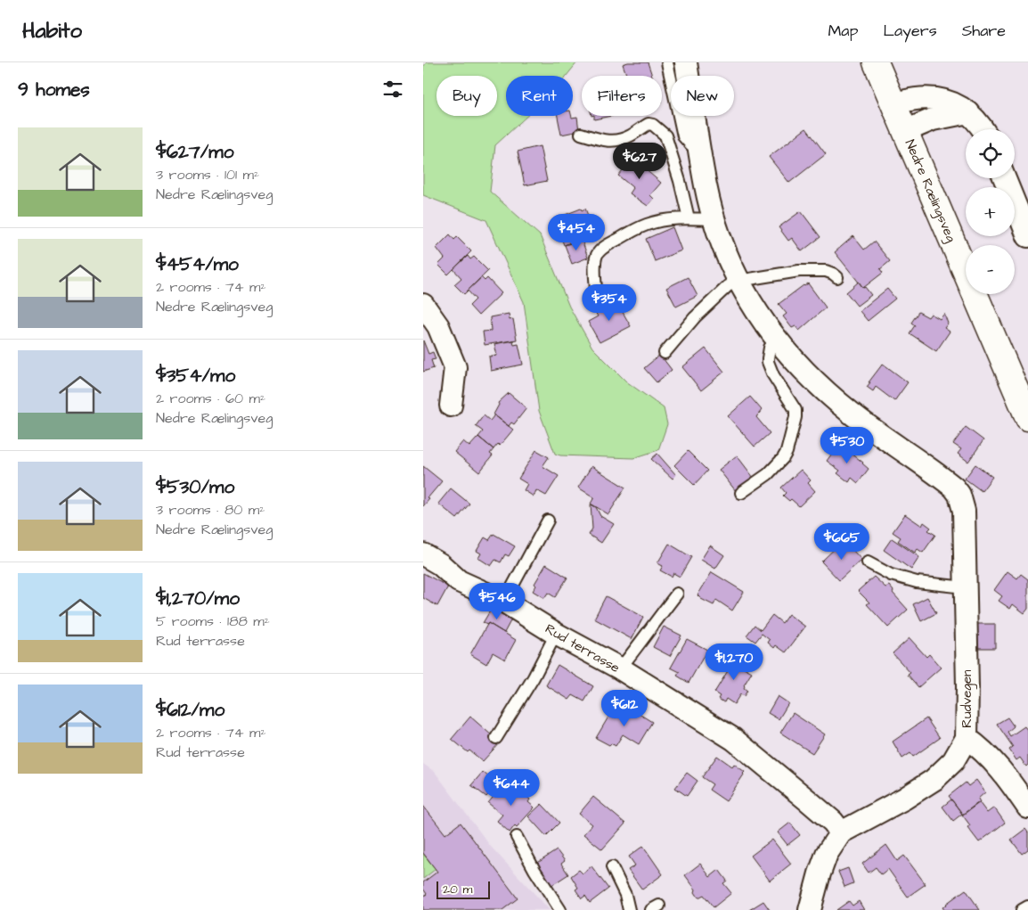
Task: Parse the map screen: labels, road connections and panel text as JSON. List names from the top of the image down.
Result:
{
  "streets": {
    "main road": ["Nedre Rælingsveg"],
    "street": ["Rud terrasse", "Rudvegen"]
  },
  "crossings": [
    ["Rud terrasse", "Rudvegen"]
  ],
  "scale_bar": "20 m",
  "page": {
    "header": "Habito",
    "nav": ["Map", "Layers", "Share"],
    "heading": "9 homes",
    "chip": [
      "Buy",
      "Rent",
      "Filters",
      "New"
    ],
    "list": [
      {
        "name": "$627/mo",
        "note": "3 rooms · 101 m² · Nedre Rælingsveg"
      },
      {
        "name": "$454/mo",
        "note": "2 rooms · 74 m² · Nedre Rælingsveg"
      },
      {
        "name": "$354/mo",
        "note": "2 rooms · 60 m² · Nedre Rælingsveg"
      },
      {
        "name": "$530/mo",
        "note": "3 rooms · 80 m² · Nedre Rælingsveg"
      },
      {
        "name": "$1,270/mo",
        "note": "5 rooms · 188 m² · Rud terrasse"
      },
      {
        "name": "$612/mo",
        "note": "2 rooms · 74 m² · Rud terrasse"
      }
    ],
    "map_buttons": ["+", "−"],
    "price": [
      "$627",
      "$454",
      "$354",
      "$530",
      "$665",
      "$546",
      "$1,270",
      "$612",
      "$644"
    ],
    "scale": "20 m"
  }
}
